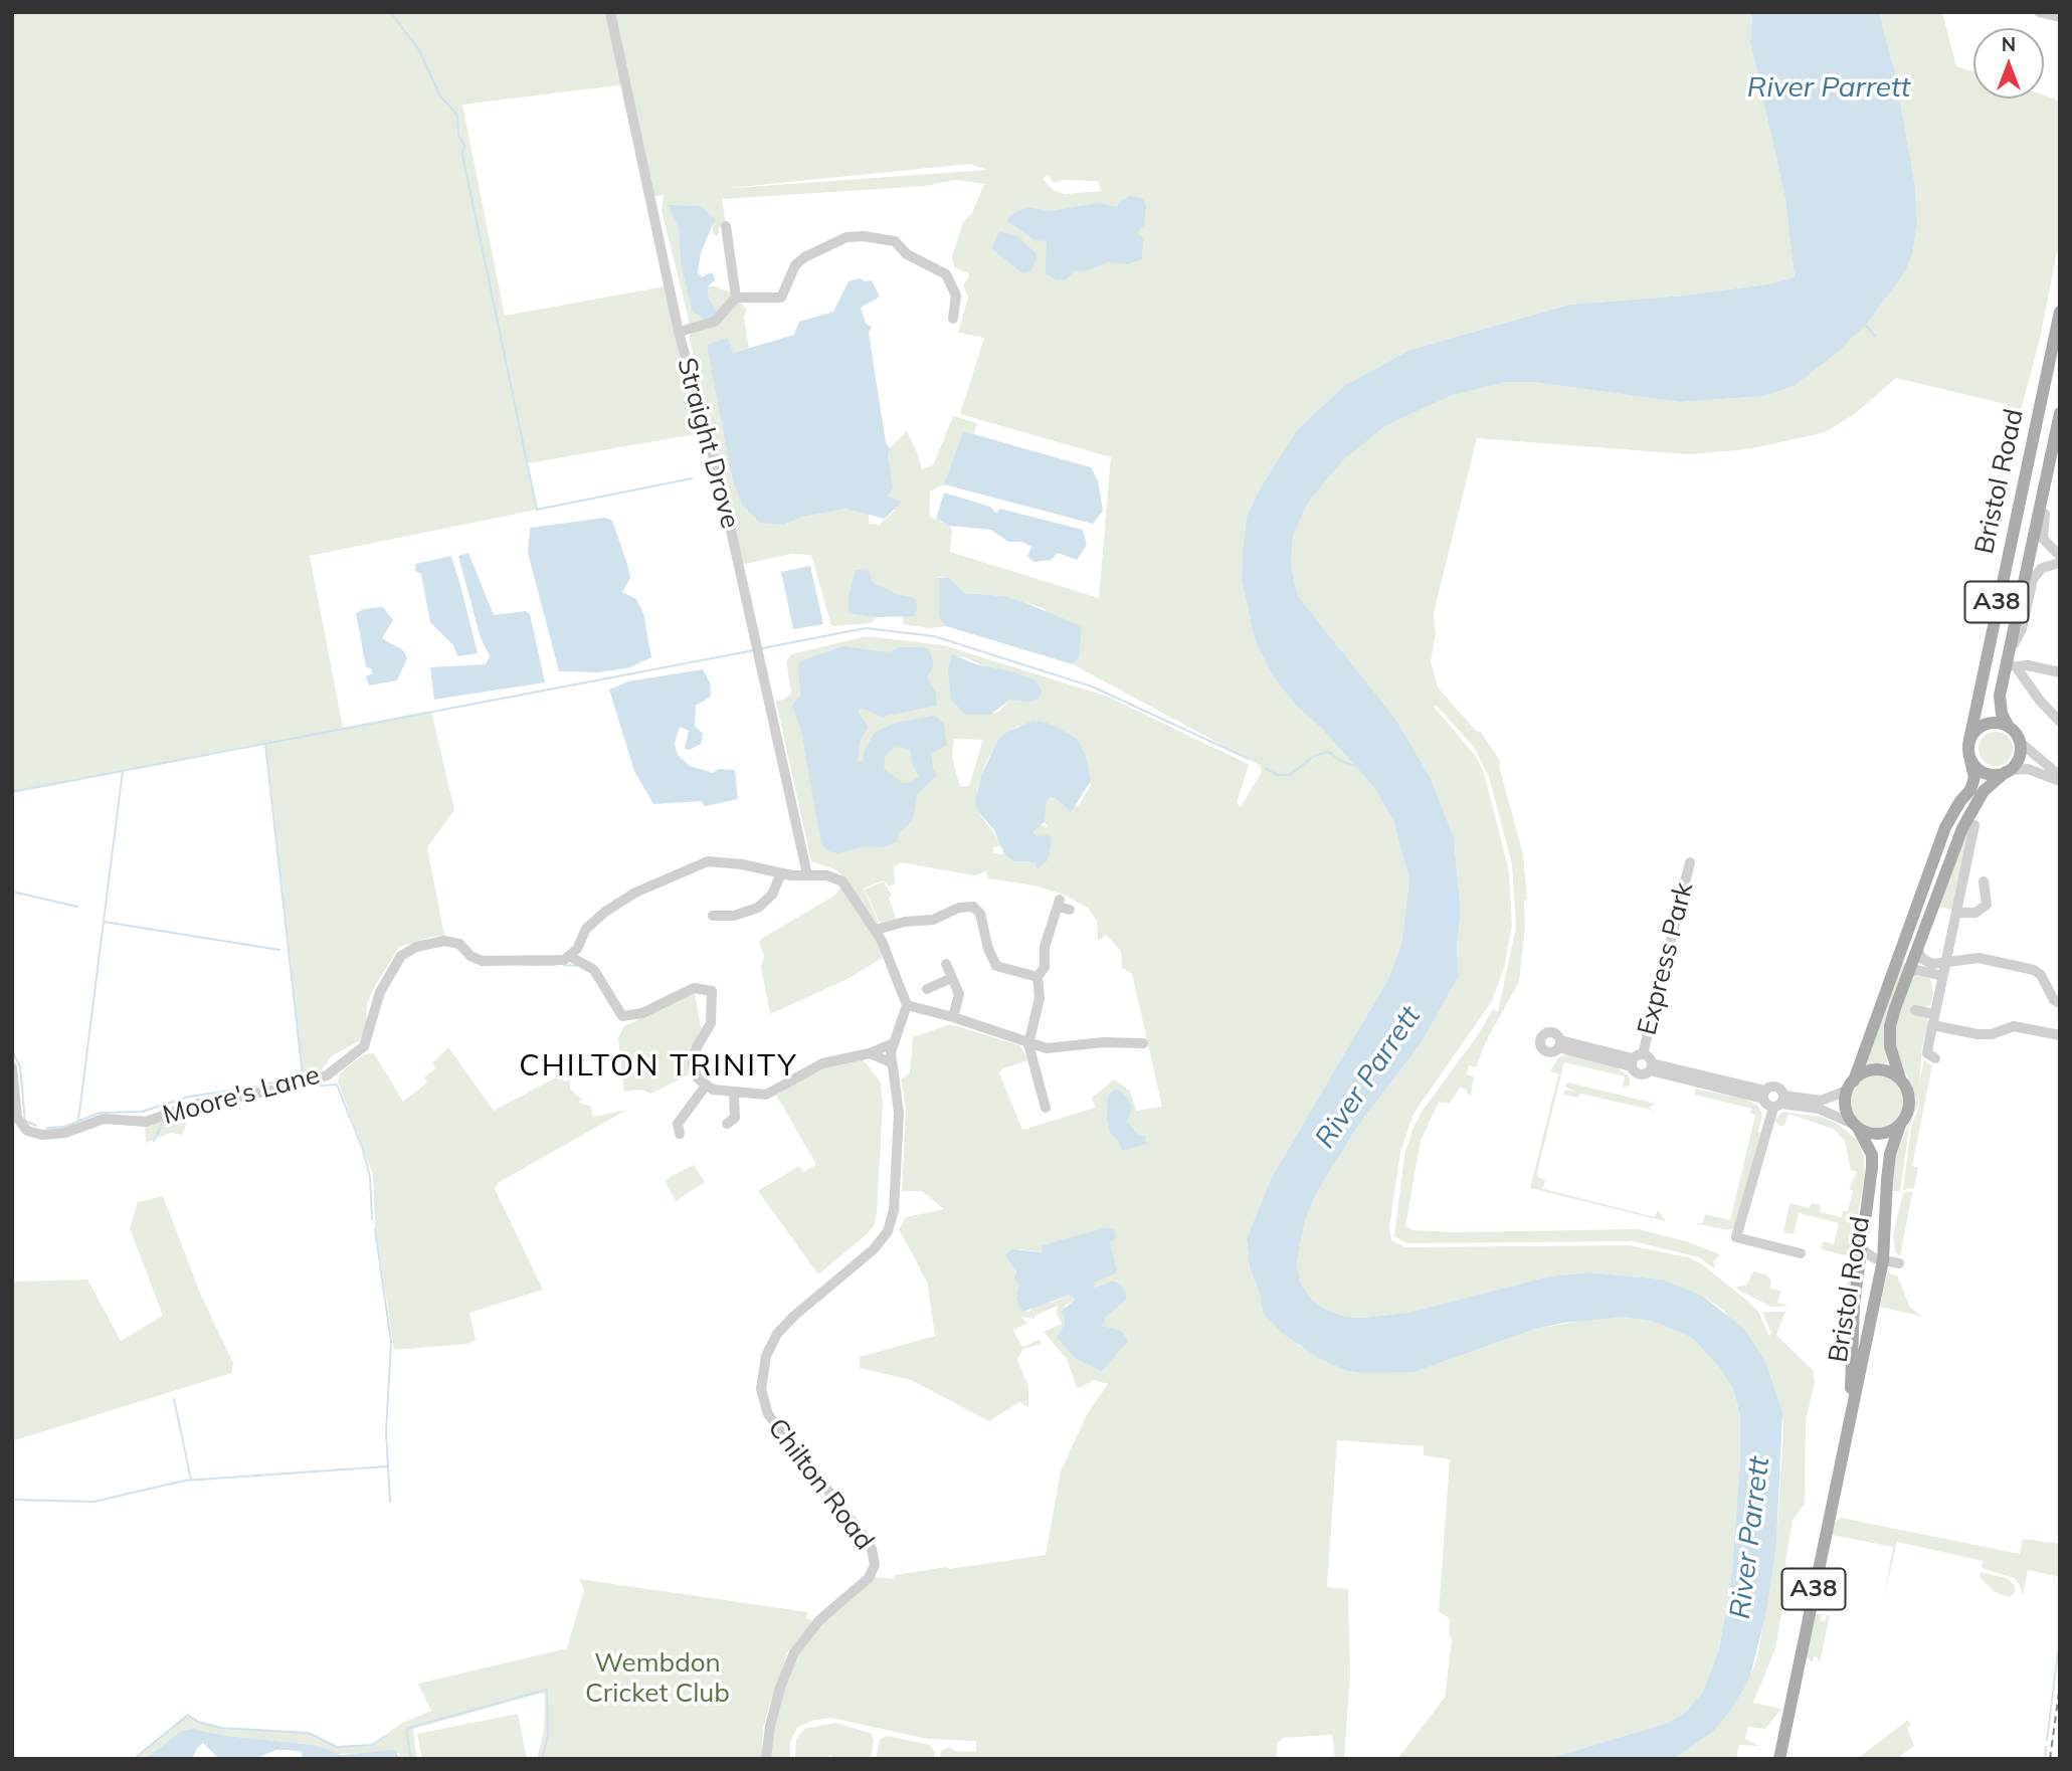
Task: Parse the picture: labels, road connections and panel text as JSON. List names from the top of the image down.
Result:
{
  "streets": {
    "main road": ["Bristol Road", "A38"],
    "street": [
      "Straight Drove",
      "Express Park",
      "Moore's Lane",
      "Chilton Road"
    ]
  },
  "districts": ["CHILTON TRINITY"],
  "water": ["River Parrett"],
  "parks": ["Wembdon Cricket Club"],
  "north": "top"
}
